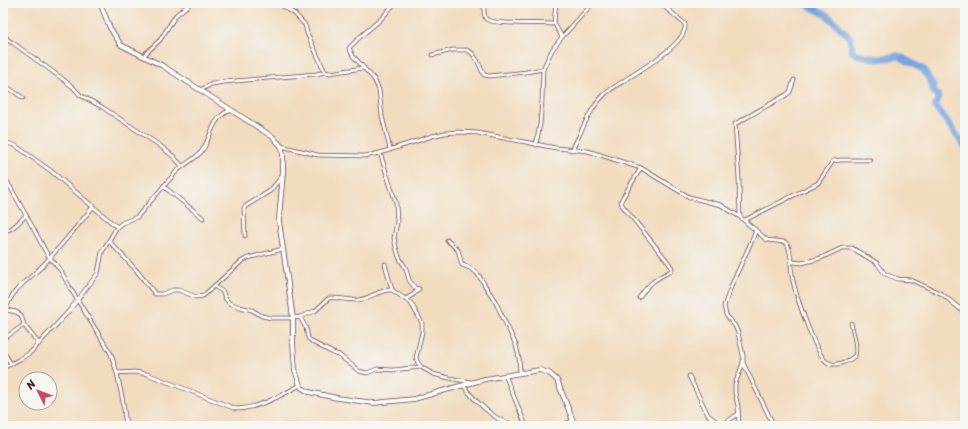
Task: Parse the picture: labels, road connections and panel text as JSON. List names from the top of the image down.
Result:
{
  "north": "top left"
}
